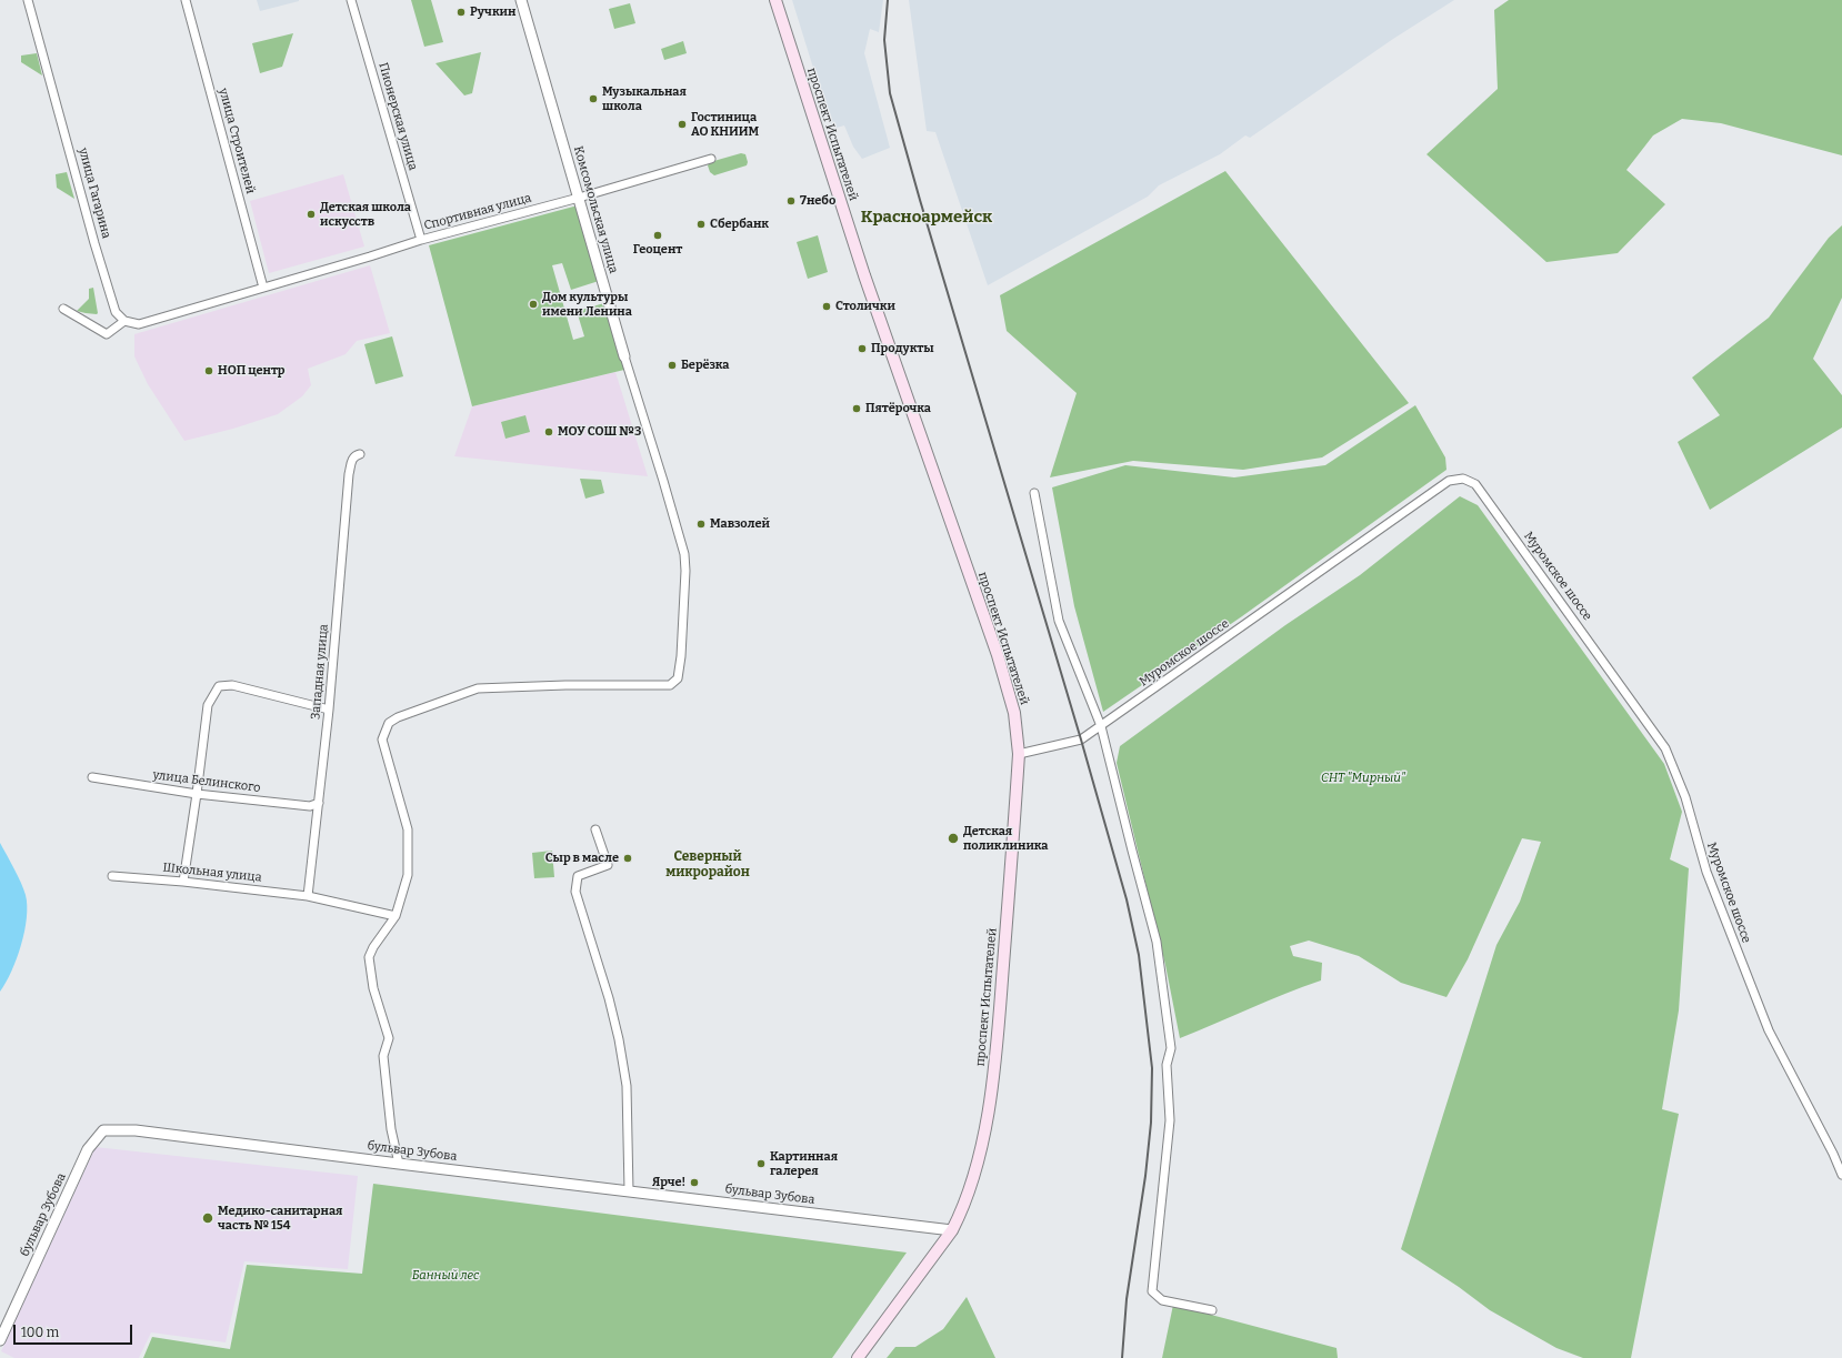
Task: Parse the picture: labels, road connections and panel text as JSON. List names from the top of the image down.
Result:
{
  "streets": {
    "main road": ["проспект Испытателей"],
    "street": [
      "Пионерская улица",
      "улица Строителей",
      "улица Гагарина",
      "Комсомольская улица",
      "Спортивная улица",
      "Муромское шоссе",
      "Западная улица",
      "улица Белинского",
      "Школьная улица",
      "бульвар Зубова"
    ]
  },
  "crossings": [
    ["Пионерская улица", "Спортивная улица"],
    ["проспект Испытателей", "Муромское шоссе"],
    ["проспект Испытателей", "бульвар Зубова"],
    ["улица Строителей", "Спортивная улица"],
    ["улица Гагарина", "Спортивная улица"],
    ["Комсомольская улица", "Спортивная улица"],
    ["Комсомольская улица", "Школьная улица"],
    ["Комсомольская улица", "бульвар Зубова"],
    ["Западная улица", "улица Белинского"],
    ["Западная улица", "Школьная улица"]
  ],
  "districts": ["Красноармейск", "Северный микрорайон"],
  "parks": ["СНТ \"Мирный\"", "Банный лес"],
  "places": [
    "Ручкин",
    "Музыкальная школа",
    "Гостиница АО КНИИМ",
    "7небо",
    "Детская школа искусств",
    "Сбербанк",
    "Геоцент",
    "Дом культуры имени Ленина",
    "Столички",
    "Продукты",
    "Берёзка",
    "НОП центр",
    "Пятёрочка",
    "МОУ СОШ №3",
    "Мавзолей",
    "Детская поликлиника",
    "Сыр в масле",
    "Картинная галерея",
    "Ярче!",
    "Медико-санитарная часть № 154"
  ],
  "scale_bar": "100 m"
}
